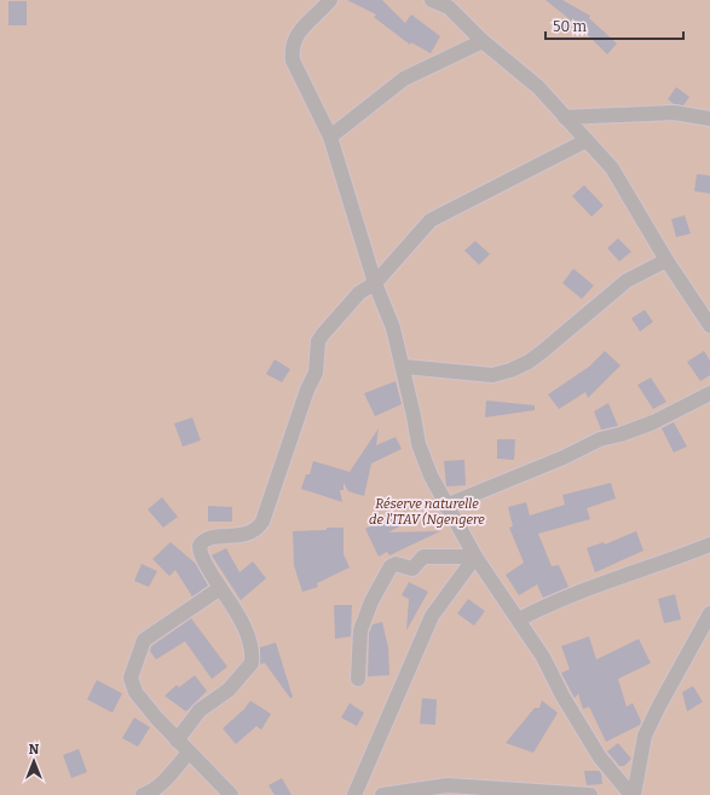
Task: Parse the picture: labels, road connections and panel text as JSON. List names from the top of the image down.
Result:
{
  "parks": ["Réserve naturelle de l'ITAV (Ngengere"],
  "scale_bar": "50 m",
  "north": "top"
}
